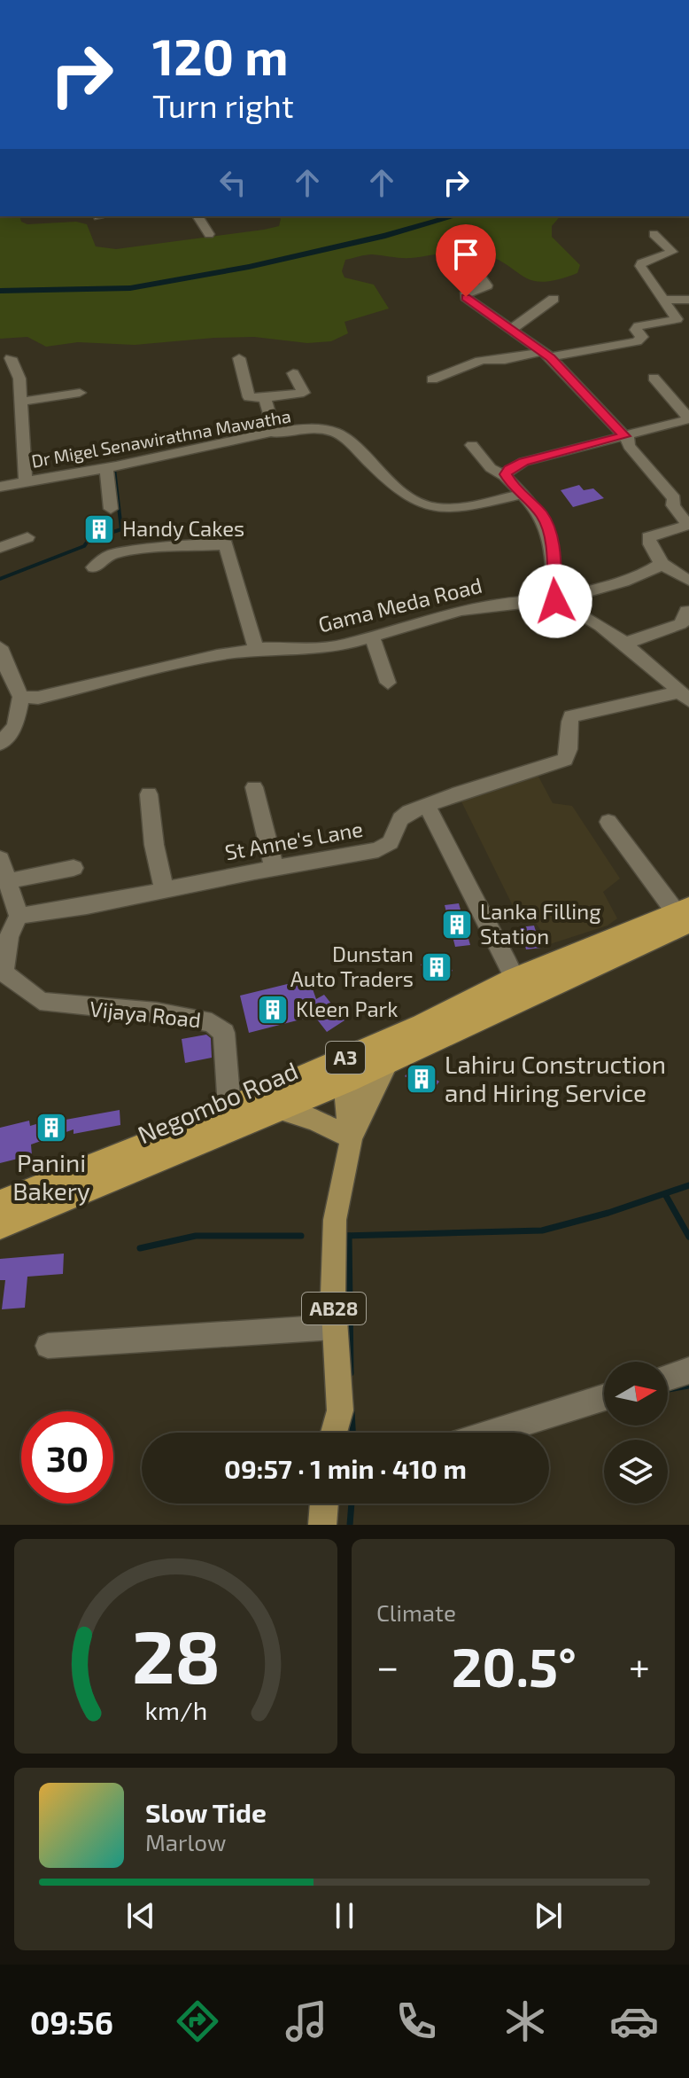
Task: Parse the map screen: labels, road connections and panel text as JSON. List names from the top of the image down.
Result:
{
  "streets": {
    "highway": ["A3", "Negombo Road"],
    "main road": ["AB28"],
    "street": [
      "Dr Migel Senawirathna Mawatha",
      "Gama Meda Road",
      "St Anne's Lane",
      "Vijaya Road"
    ]
  },
  "crossings": [
    ["Vijaya Road", "Negombo Road"],
    ["Negombo Road", "AB28"]
  ],
  "places": {
    "building": [
      "Handy Cakes",
      "Lanka Filling Station",
      "Dunstan Auto Traders",
      "Kleen Park",
      "Lahiru Construction and Hiring Service",
      "Panini Bakery"
    ]
  },
  "north": "right",
  "page": {
    "turn": ["120 m", "Turn right"],
    "limit": "30",
    "trip": "09:57 · 1 min · 410 m",
    "tile": "Climate",
    "heat": ["−", "20.5°", "+"],
    "song": ["Slow Tide", "Marlow"],
    "tabs": "09:56",
    "gauge": ["28", "km/h"]
  }
}
